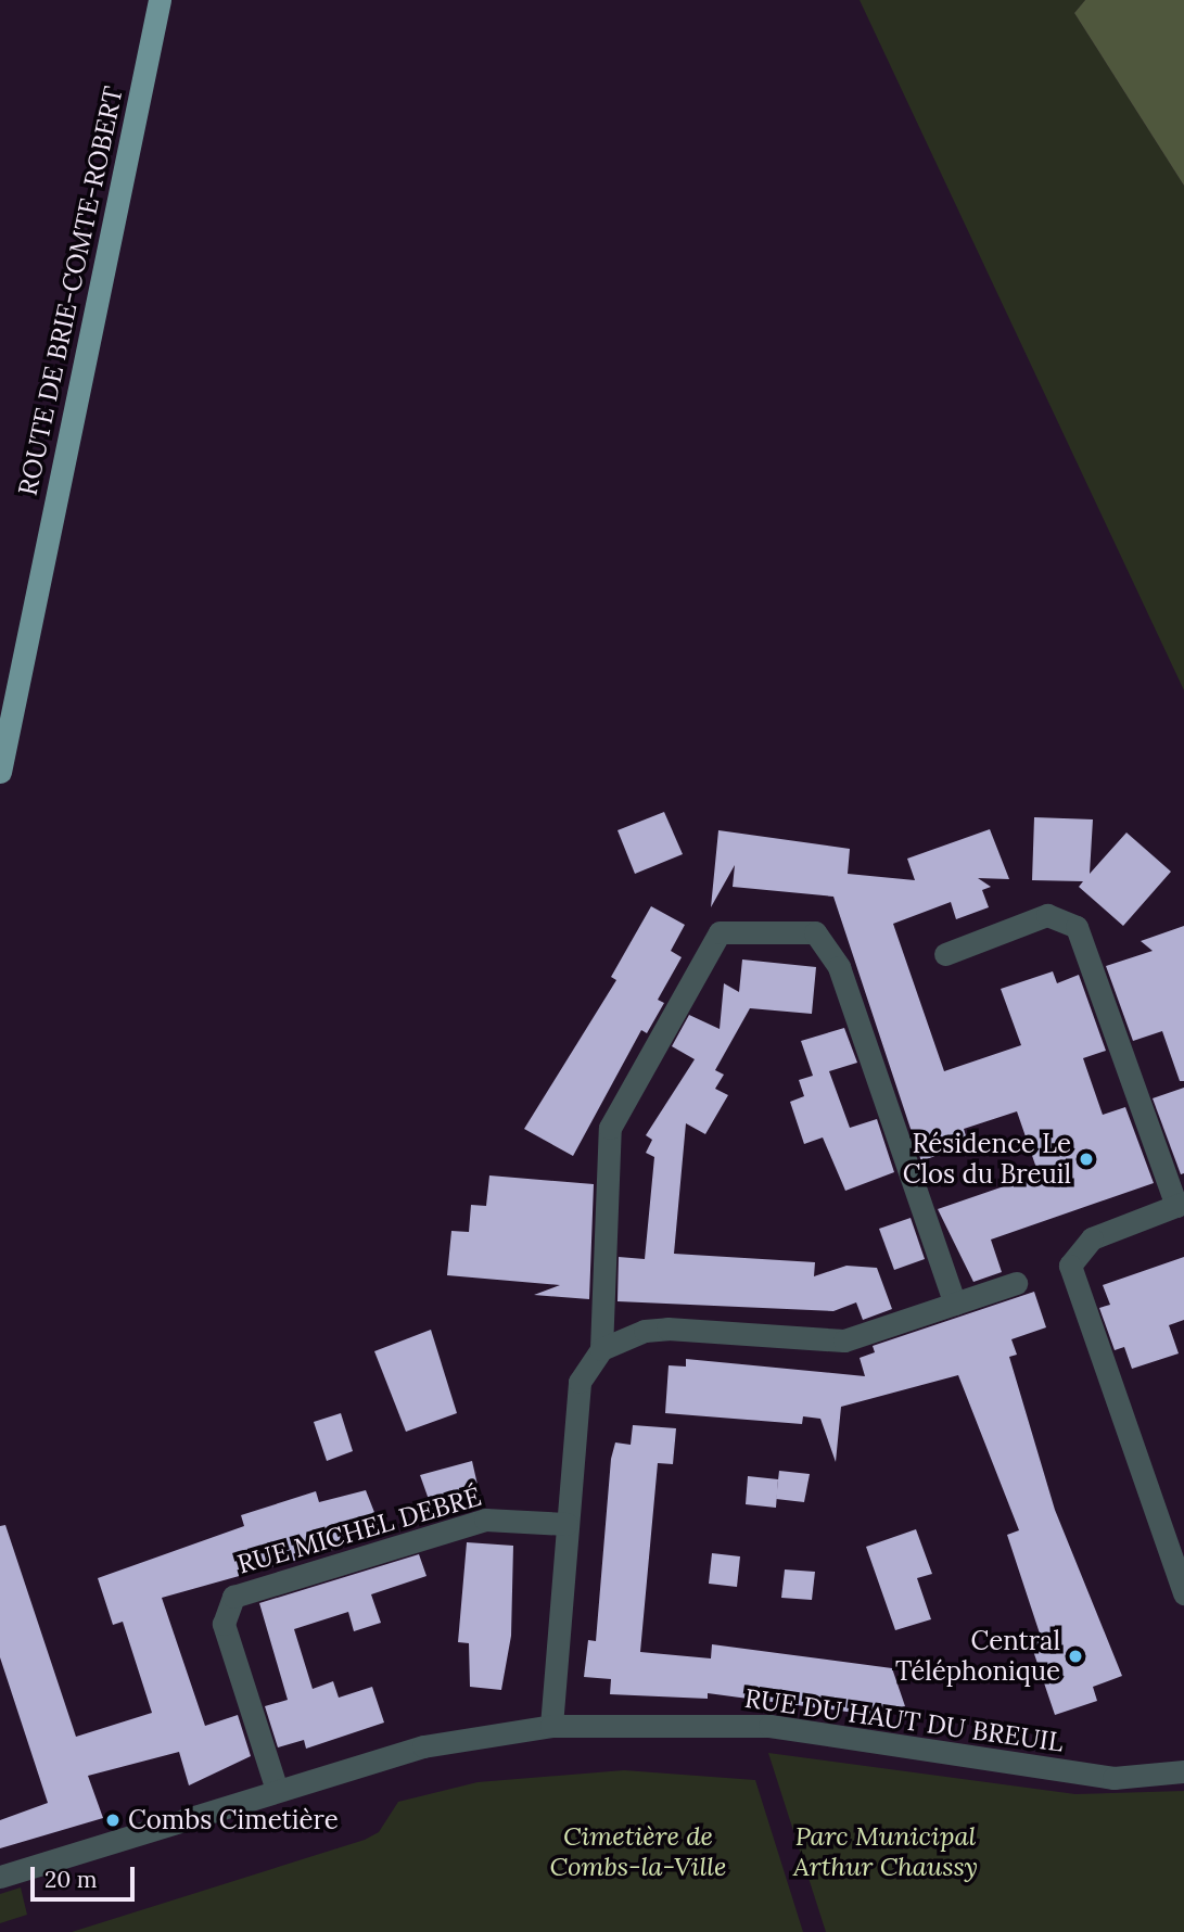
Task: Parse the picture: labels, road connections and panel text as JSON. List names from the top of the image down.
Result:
{
  "streets": {
    "main road": ["ROUTE DE BRIE-COMTE-ROBERT"],
    "street": ["RUE MICHEL DEBRÉ", "RUE DU HAUT DU BREUIL"]
  },
  "crossings": [
    ["RUE MICHEL DEBRÉ", "RUE DU HAUT DU BREUIL"]
  ],
  "parks": ["Cimetière de Combs-la-Ville", "Parc Municipal Arthur Chaussy"],
  "places": ["Résidence Le Clos du Breuil", "Central Téléphonique", "Combs Cimetière"],
  "scale_bar": "20 m"
}
